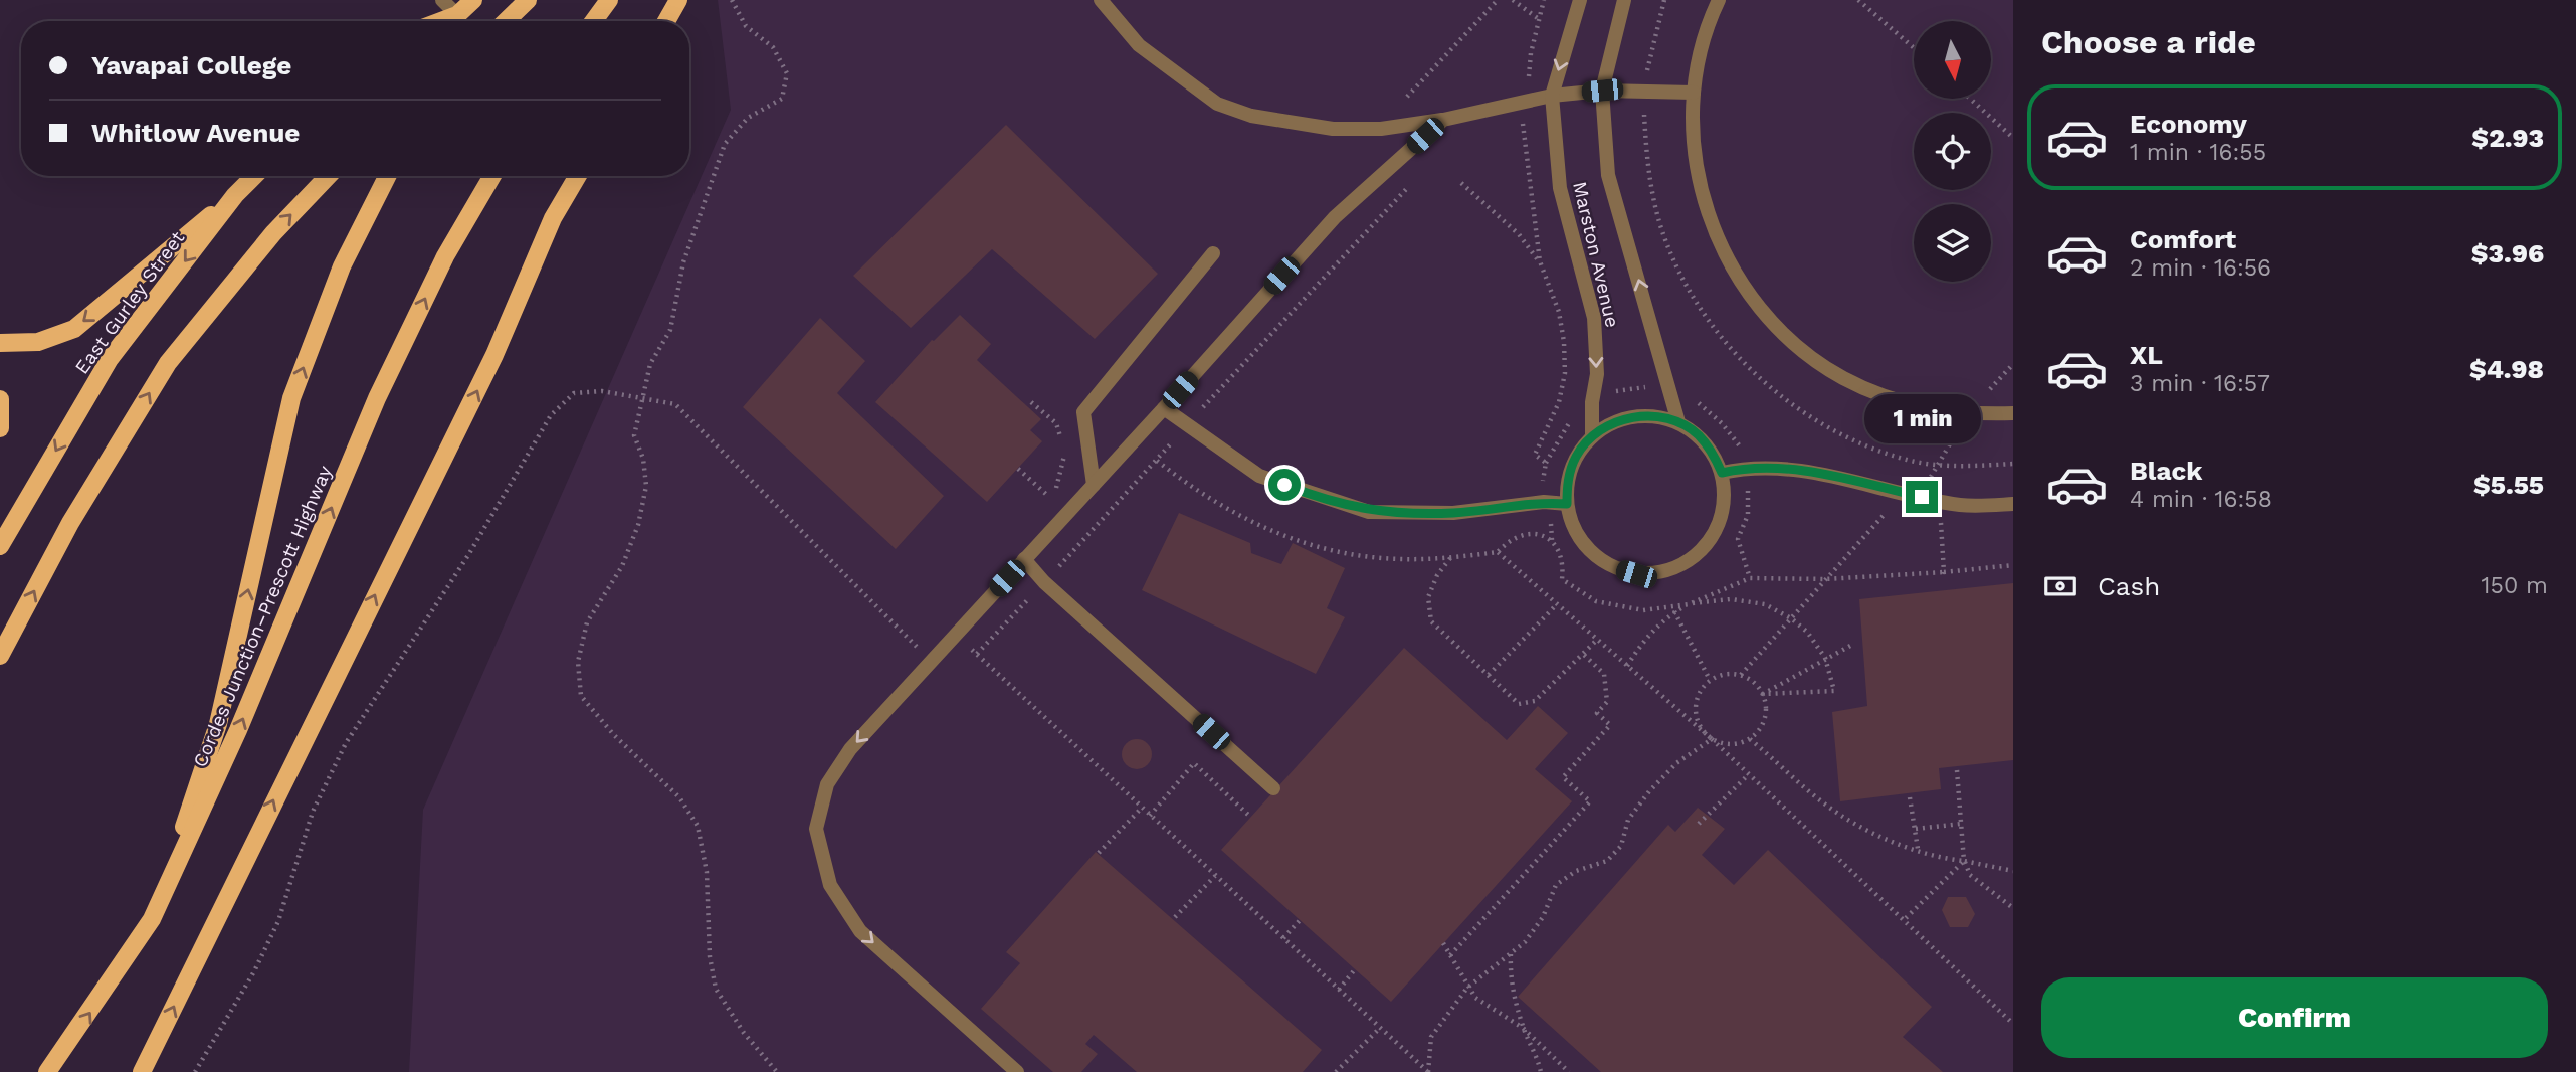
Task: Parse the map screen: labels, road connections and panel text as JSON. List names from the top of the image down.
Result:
{
  "streets": {
    "main road": ["East Gurley Street", "Cordes Junction–Prescott Highway"],
    "street": ["Marston Avenue"]
  },
  "north": "bottom",
  "page": {
    "heading": "Choose a ride",
    "banner": ["Yavapai College", "Whitlow Avenue"],
    "list": [
      {
        "name": "Economy",
        "note": "1 min · 16:55",
        "value": "$2.93"
      },
      {
        "name": "Comfort",
        "note": "2 min · 16:56",
        "value": "$3.96"
      },
      {
        "name": "XL",
        "note": "3 min · 16:57",
        "value": "$4.98"
      },
      {
        "name": "Black",
        "note": "4 min · 16:58",
        "value": "$5.55"
      }
    ],
    "bubble": "1 min",
    "pay": ["Cash", "150 m"],
    "buttons": "Confirm"
  }
}
